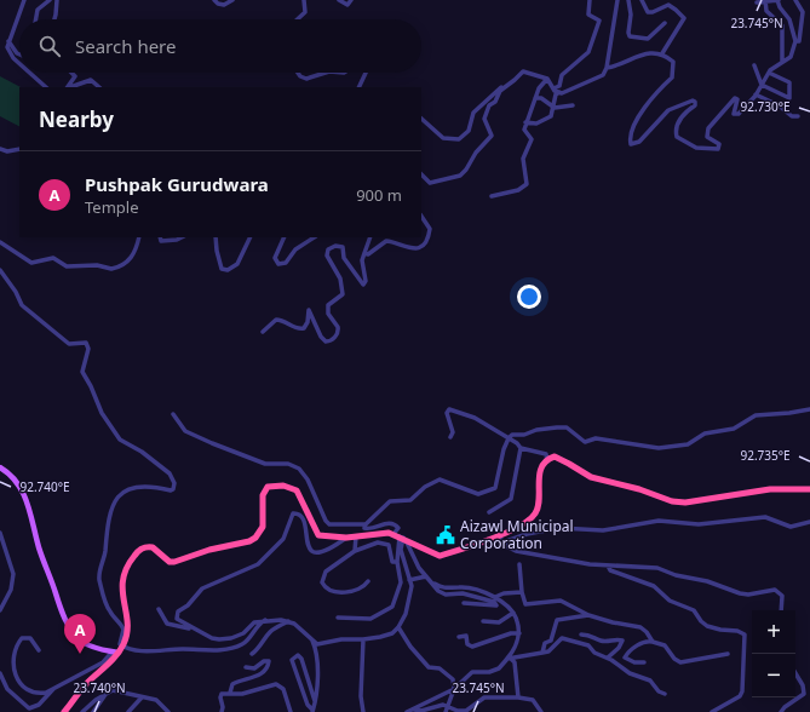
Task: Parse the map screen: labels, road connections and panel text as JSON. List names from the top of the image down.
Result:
{
  "places": {
    "public building": ["Aizawl Municipal Corporation"]
  },
  "page": {
    "search": "Search here",
    "heading": "Nearby",
    "list": [
      {
        "mark": "A",
        "name": "Pushpak Gurudwara",
        "note": "Temple",
        "value": "900 m"
      }
    ],
    "map_buttons": ["+", "−"],
    "pins": "A"
  },
  "coordinates": [
    "23.745°N",
    "92.730°E",
    "92.735°E",
    "92.740°E",
    "23.740°N"
  ]
}
